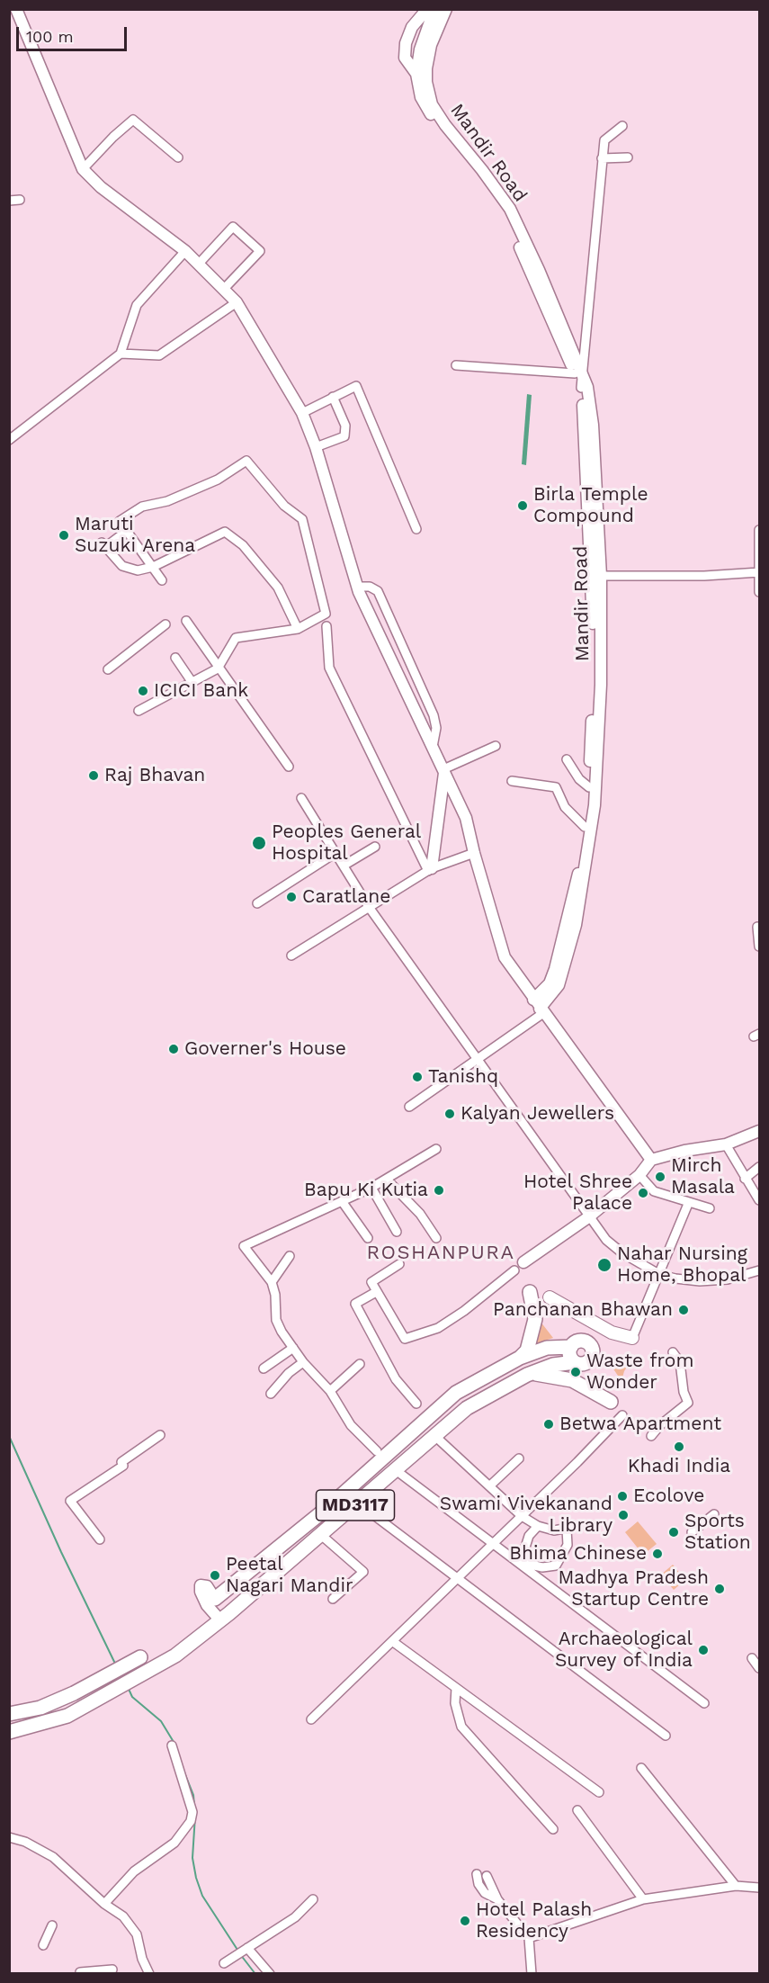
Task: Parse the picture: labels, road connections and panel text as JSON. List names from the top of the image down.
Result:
{
  "streets": {
    "main road": ["MD3117"],
    "street": ["Mandir Road"]
  },
  "districts": ["ROSHANPURA"],
  "places": [
    "Birla Temple Compound",
    "Maruti Suzuki Arena",
    "ICICI Bank",
    "Raj Bhavan",
    "Peoples General Hospital",
    "Caratlane",
    "Governer's House",
    "Tanishq",
    "Kalyan Jewellers",
    "Mirch Masala",
    "Bapu Ki Kutia",
    "Hotel Shree Palace",
    "Nahar Nursing Home, Bhopal",
    "Panchanan Bhawan",
    "Waste from Wonder",
    "Betwa Apartment",
    "Khadi India",
    "Ecolove",
    "Swami Vivekanand Library",
    "Sports Station",
    "Bhima Chinese",
    "Peetal Nagari Mandir",
    "Madhya Pradesh Startup Centre",
    "Archaeological Survey of India",
    "Hotel Palash Residency"
  ],
  "scale_bar": "100 m"
}
